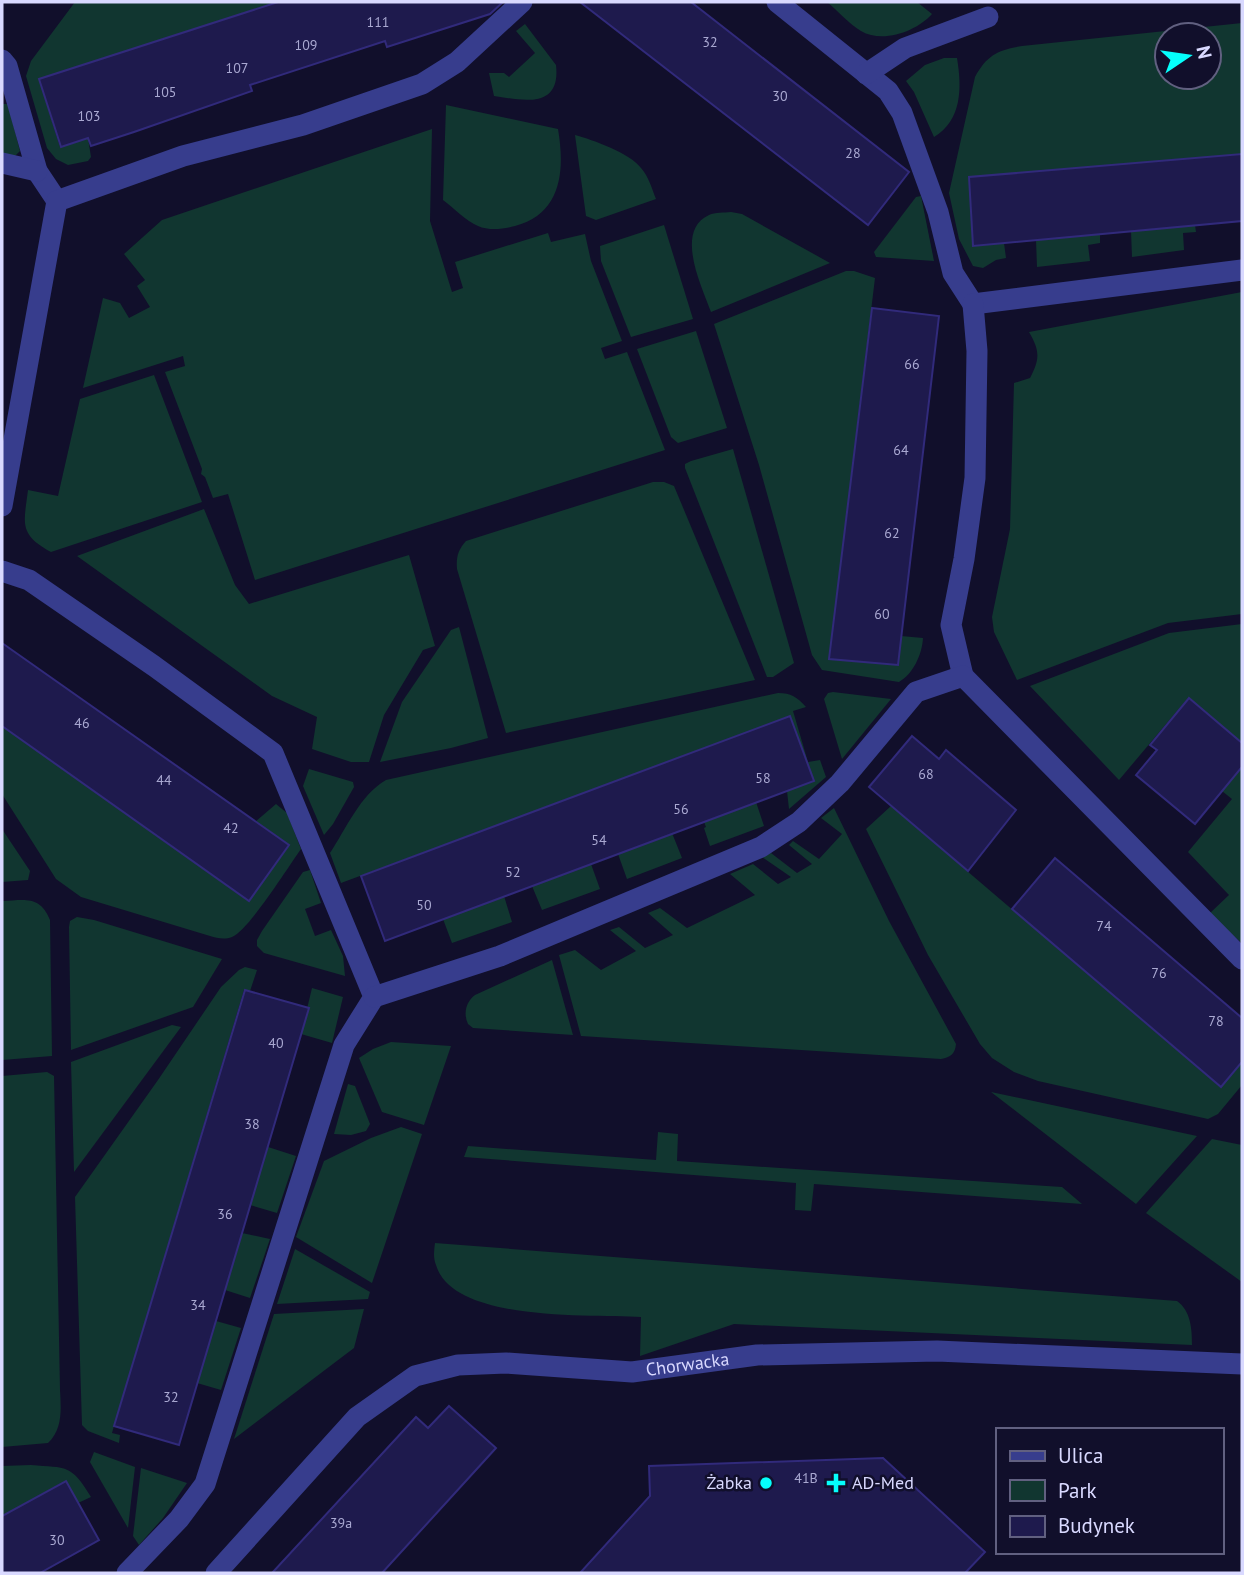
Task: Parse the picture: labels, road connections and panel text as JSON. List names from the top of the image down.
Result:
{
  "streets": {
    "street": ["Chorwacka"]
  },
  "places": {
    "other": ["Żabka"],
    "health": ["AD-Med"]
  },
  "house_numbers": [
    "111",
    "32",
    "109",
    "107",
    "105",
    "30",
    "103",
    "28",
    "66",
    "64",
    "62",
    "60",
    "46",
    "68",
    "58",
    "44",
    "56",
    "42",
    "54",
    "52",
    "50",
    "74",
    "76",
    "78",
    "40",
    "38",
    "36",
    "34",
    "32",
    "41B",
    "39a",
    "30"
  ],
  "legend": ["Ulica", "Park", "Budynek"],
  "north": "right"
}
